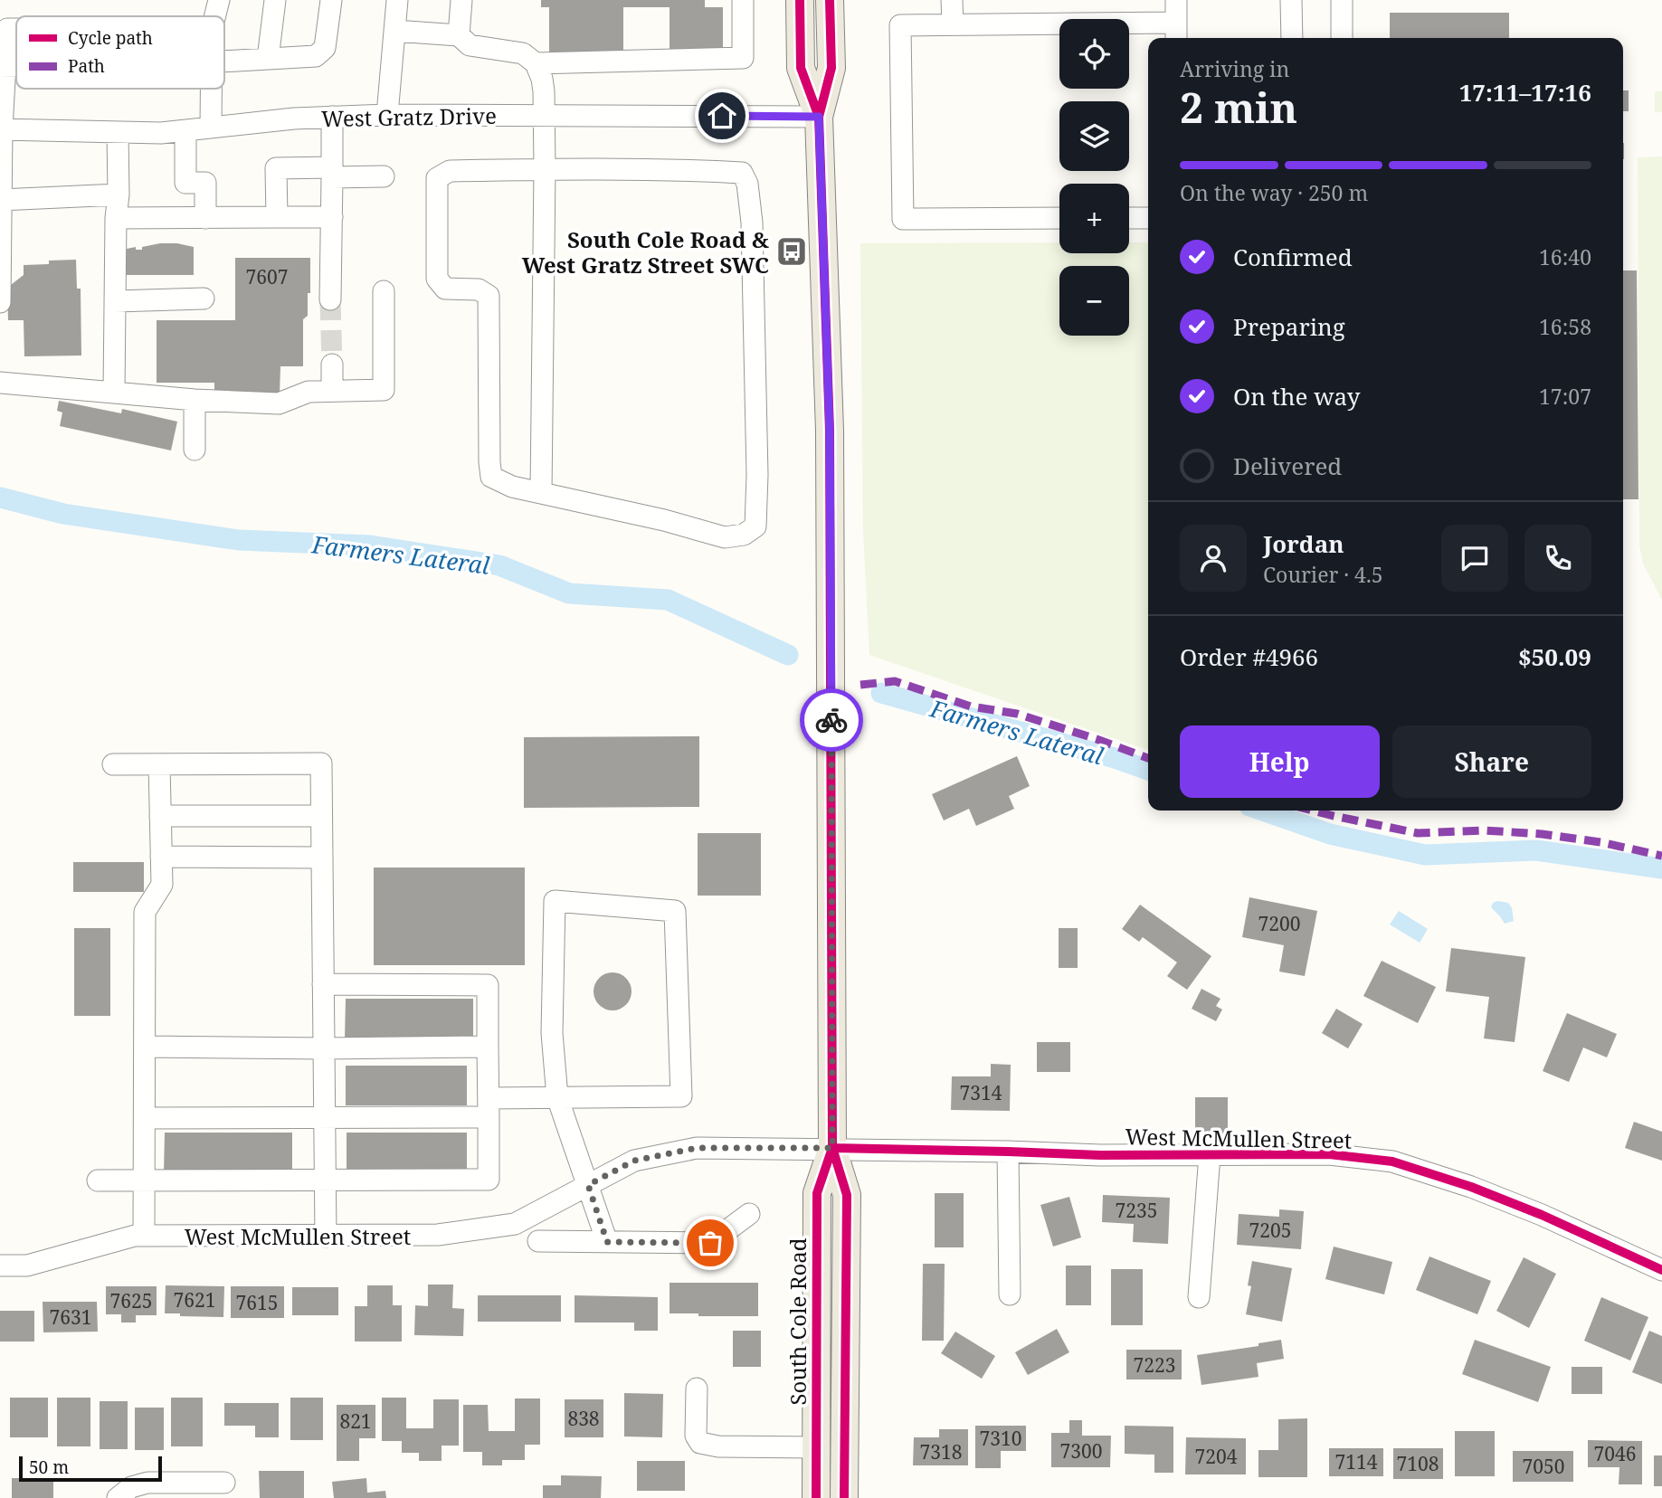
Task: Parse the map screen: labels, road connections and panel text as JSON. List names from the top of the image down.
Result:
{
  "streets": {
    "main road": ["South Cole Road"],
    "street": ["West Gratz Drive", "West McMullen Street"]
  },
  "crossings": [
    ["West Gratz Drive", "South Cole Road"],
    ["West McMullen Street", "South Cole Road"]
  ],
  "water": ["Farmers Lateral"],
  "places": {
    "bus stop": ["South Cole Road & West Gratz Street SWC"]
  },
  "house_numbers": [
    "7607",
    "7200",
    "7314",
    "7235",
    "7205",
    "7621",
    "7625",
    "7615",
    "7631",
    "7223",
    "838",
    "821",
    "7310",
    "7300",
    "7318",
    "7046",
    "7204",
    "7114",
    "7108",
    "7050"
  ],
  "legend": ["Cycle path", "Path"],
  "scale_bar": "50 m",
  "page": {
    "map_buttons": ["+", "−"],
    "heading": ["2 min", "Arriving in", "17:11–17:16"],
    "panel": [
      "Jordan",
      "Courier · 4.5",
      "Order #4966",
      "$50.09"
    ],
    "bar": "On the way · 250 m",
    "list": [
      ["Confirmed", "16:40"],
      ["Preparing", "16:58"],
      ["On the way", "17:07"],
      "Delivered"
    ],
    "buttons": ["Help", "Share"],
    "scale": "50 m"
  }
}
